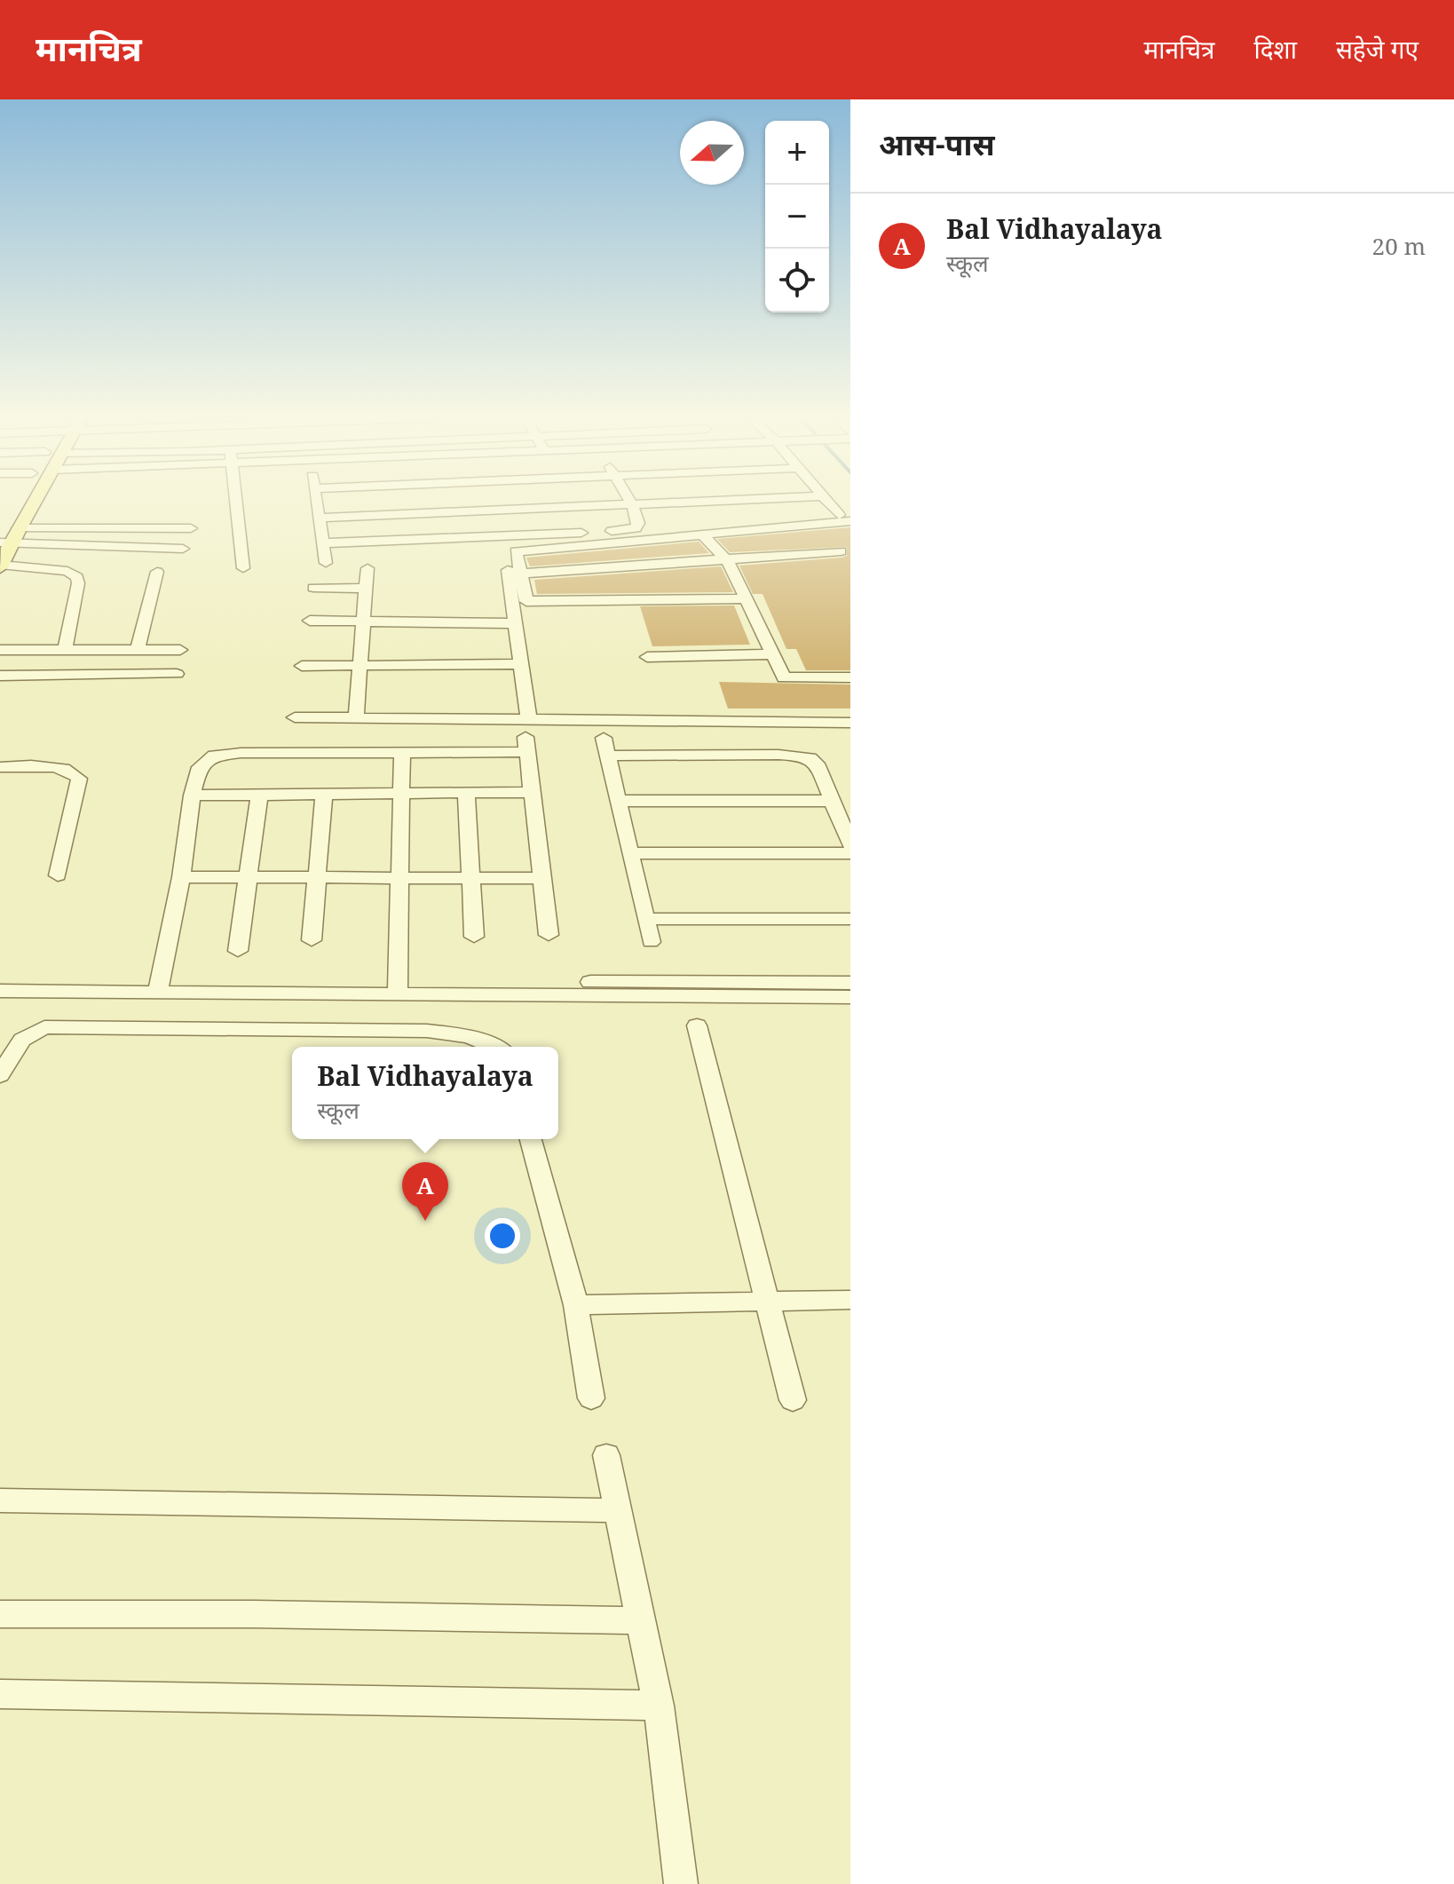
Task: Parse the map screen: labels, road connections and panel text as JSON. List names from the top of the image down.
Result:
{
  "north": "left",
  "page": {
    "header": "मानचित्र",
    "nav": ["मानचित्र", "दिशा", "सहेजे गए"],
    "heading": "आस-पास",
    "map_buttons": ["+", "−"],
    "list": [
      {
        "mark": "A",
        "name": "Bal Vidhayalaya",
        "note": "स्कूल",
        "value": "20 m"
      }
    ],
    "popup": ["Bal Vidhayalaya", "स्कूल"],
    "pins": "A"
  }
}
